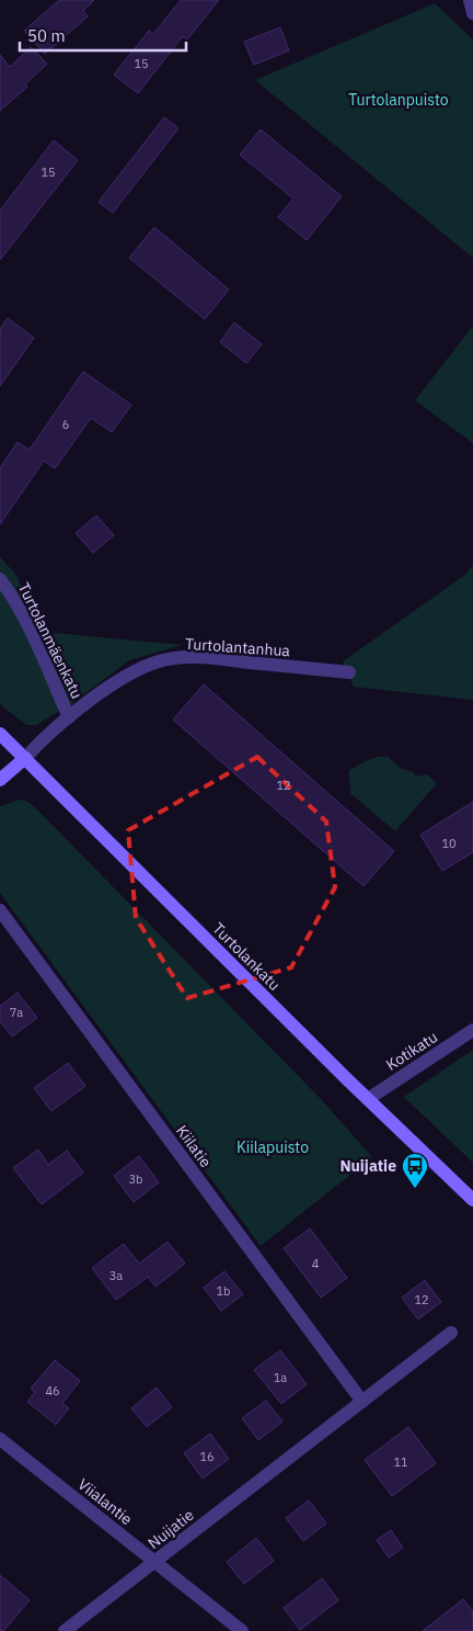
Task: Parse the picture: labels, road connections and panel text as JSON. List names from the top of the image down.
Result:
{
  "streets": {
    "main road": ["Turtolankatu"],
    "street": [
      "Turtolanmäenkatu",
      "Turtolantanhua",
      "Kotikatu",
      "Kiilatie",
      "Viialantie",
      "Nuijatie"
    ]
  },
  "crossings": [
    ["Turtolanmäenkatu", "Turtolantanhua"],
    ["Turtolantanhua", "Turtolankatu"],
    ["Turtolankatu", "Kotikatu"],
    ["Kiilatie", "Nuijatie"],
    ["Viialantie", "Nuijatie"]
  ],
  "parks": ["Turtolanpuisto", "Kiilapuisto"],
  "places": {
    "bus stop": ["Nuijatie"]
  },
  "house_numbers": [
    "15",
    "15",
    "6",
    "12",
    "10",
    "7a",
    "3b",
    "4",
    "3a",
    "1b",
    "12",
    "1a",
    "46",
    "16",
    "11"
  ],
  "scale_bar": "50 m"
}
